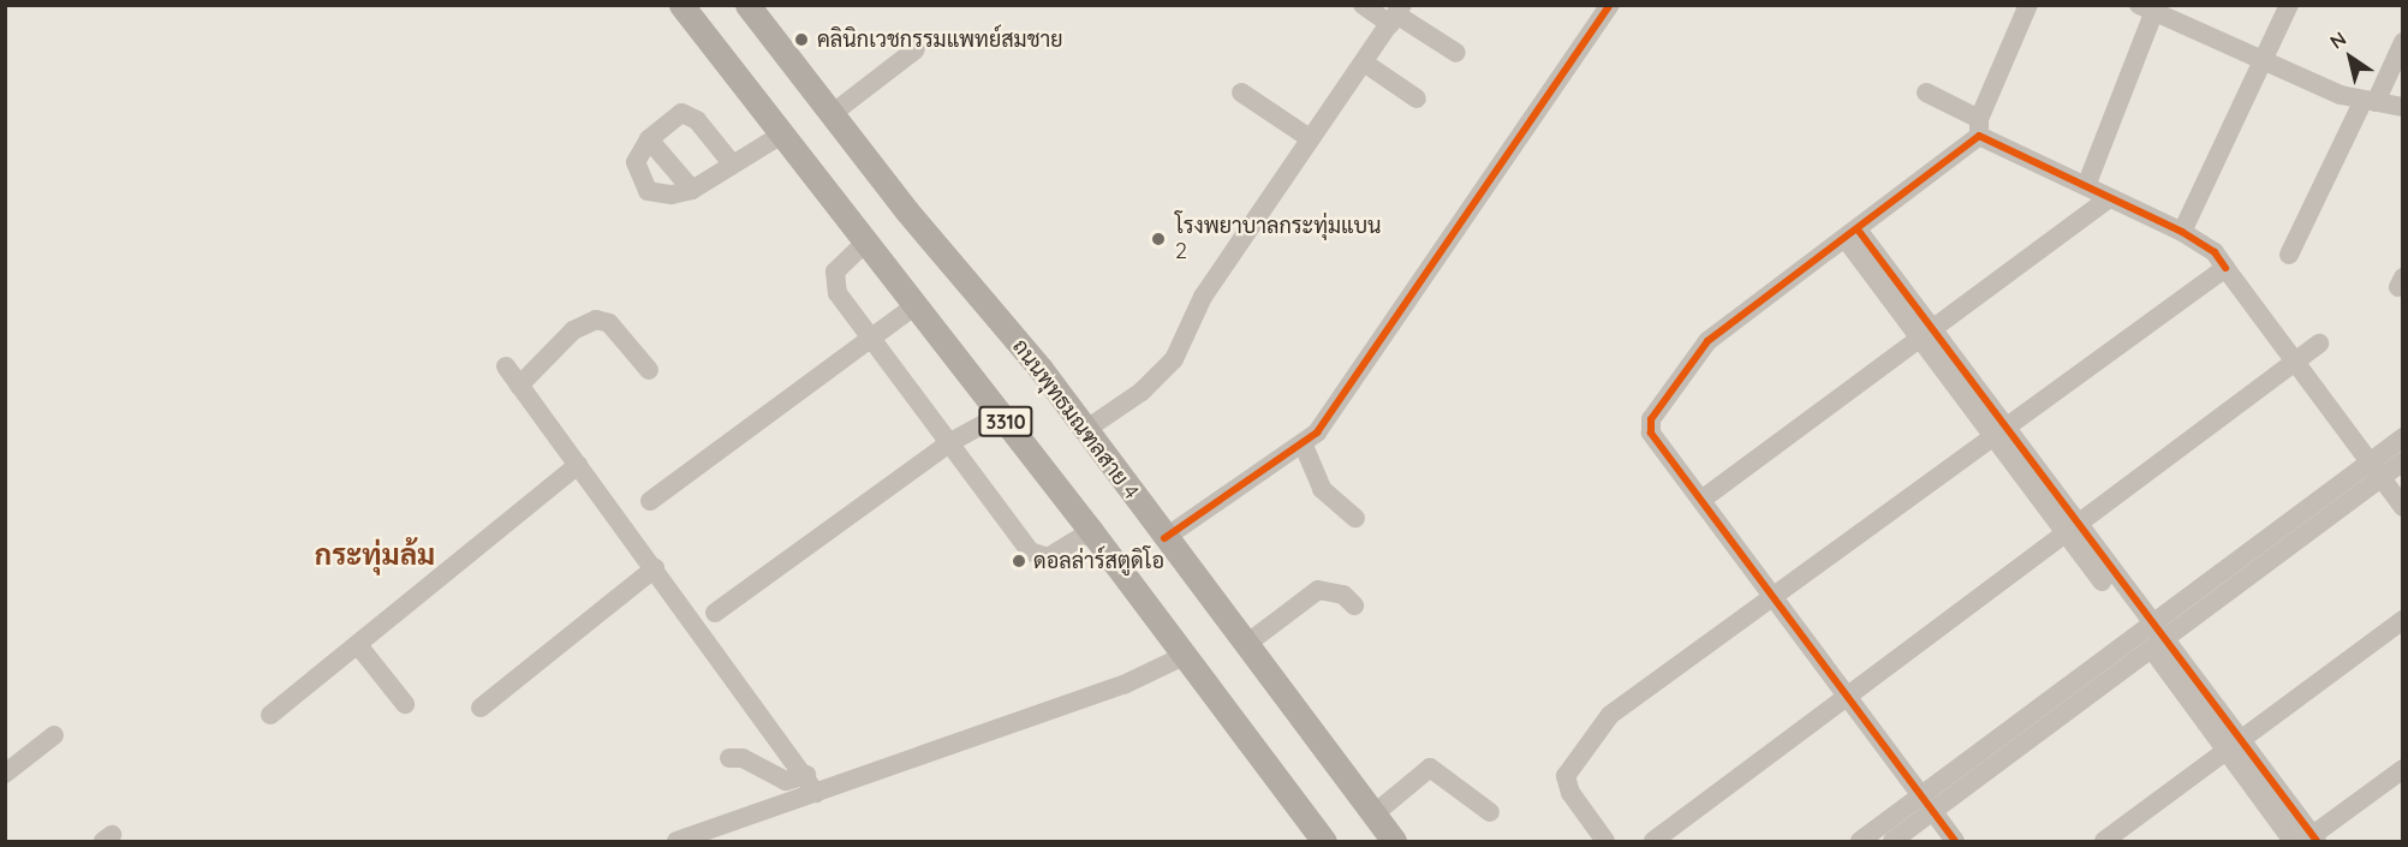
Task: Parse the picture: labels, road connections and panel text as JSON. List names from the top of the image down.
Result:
{
  "streets": {
    "main road": ["ถนนพุทธมณฑลสาย 4", "3310"]
  },
  "districts": ["กระทุ่มล้ม"],
  "places": ["คลินิกเวชกรรมแพทย์สมชาย", "โรงพยาบาลกระทุ่มแบน 2", "ดอลล่าร์สตูดิโอ"],
  "north": "top left"
}
